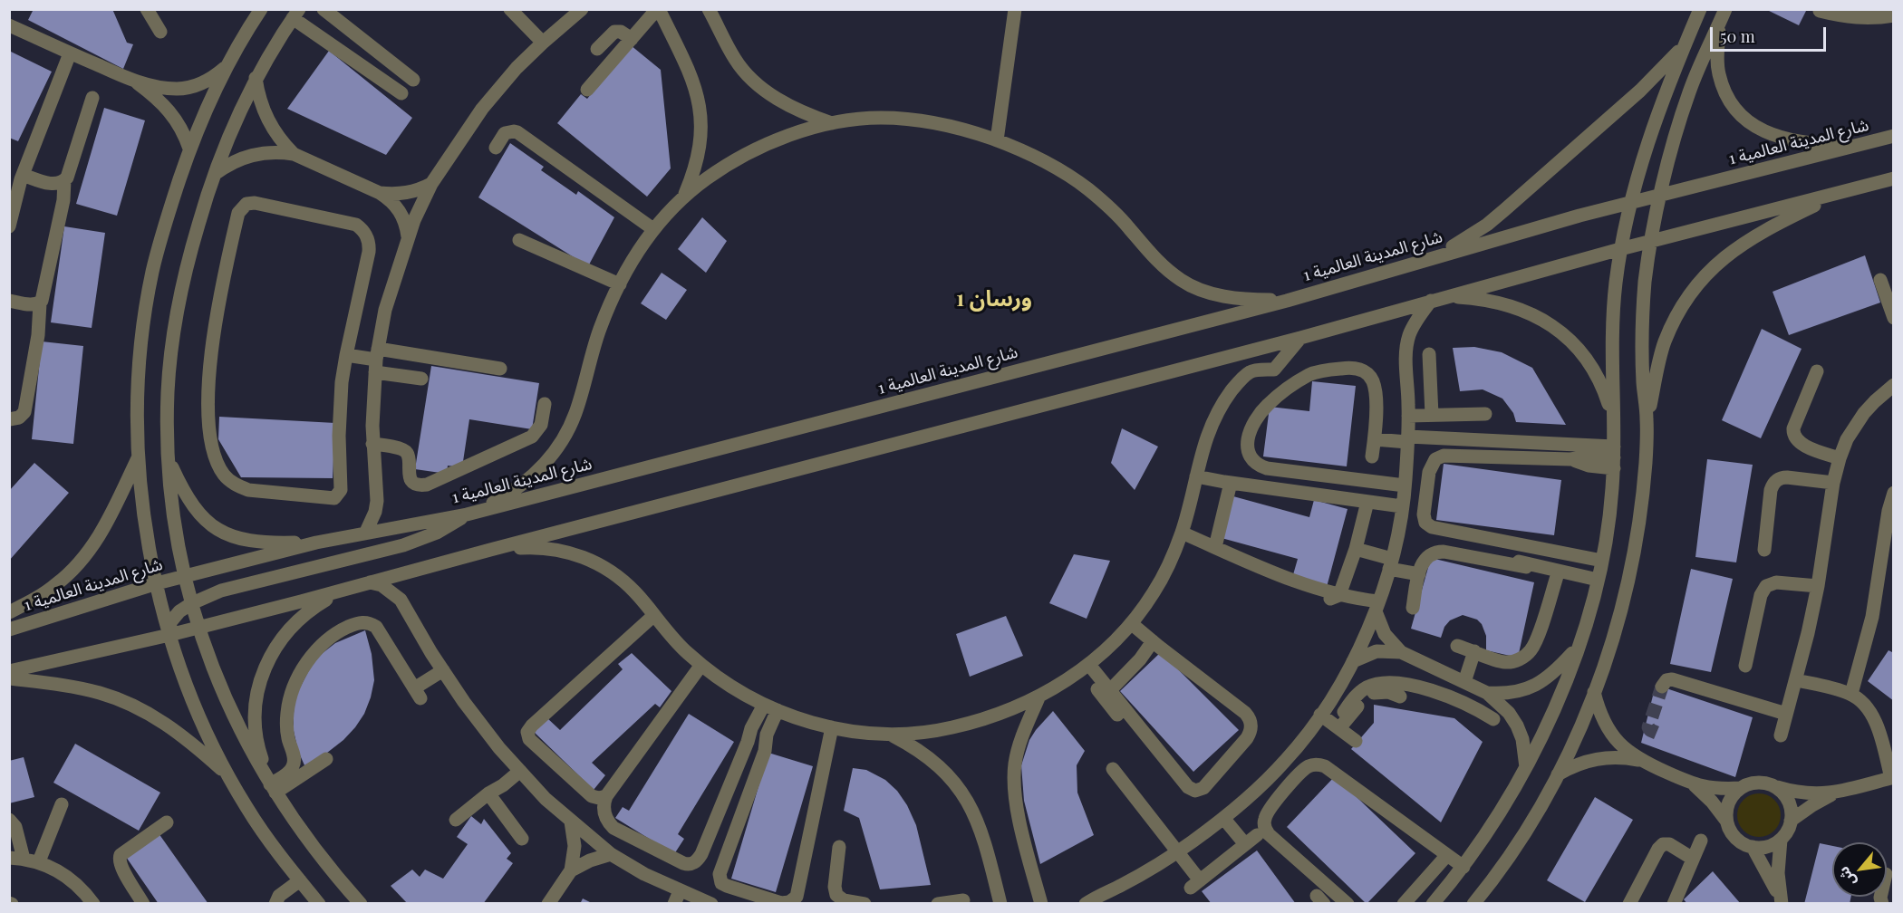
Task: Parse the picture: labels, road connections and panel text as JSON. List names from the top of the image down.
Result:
{
  "streets": {
    "street": ["شارع المدينة العالمية 1"]
  },
  "districts": ["ورسان 1"],
  "scale_bar": "50 m",
  "north": "bottom left"
}
